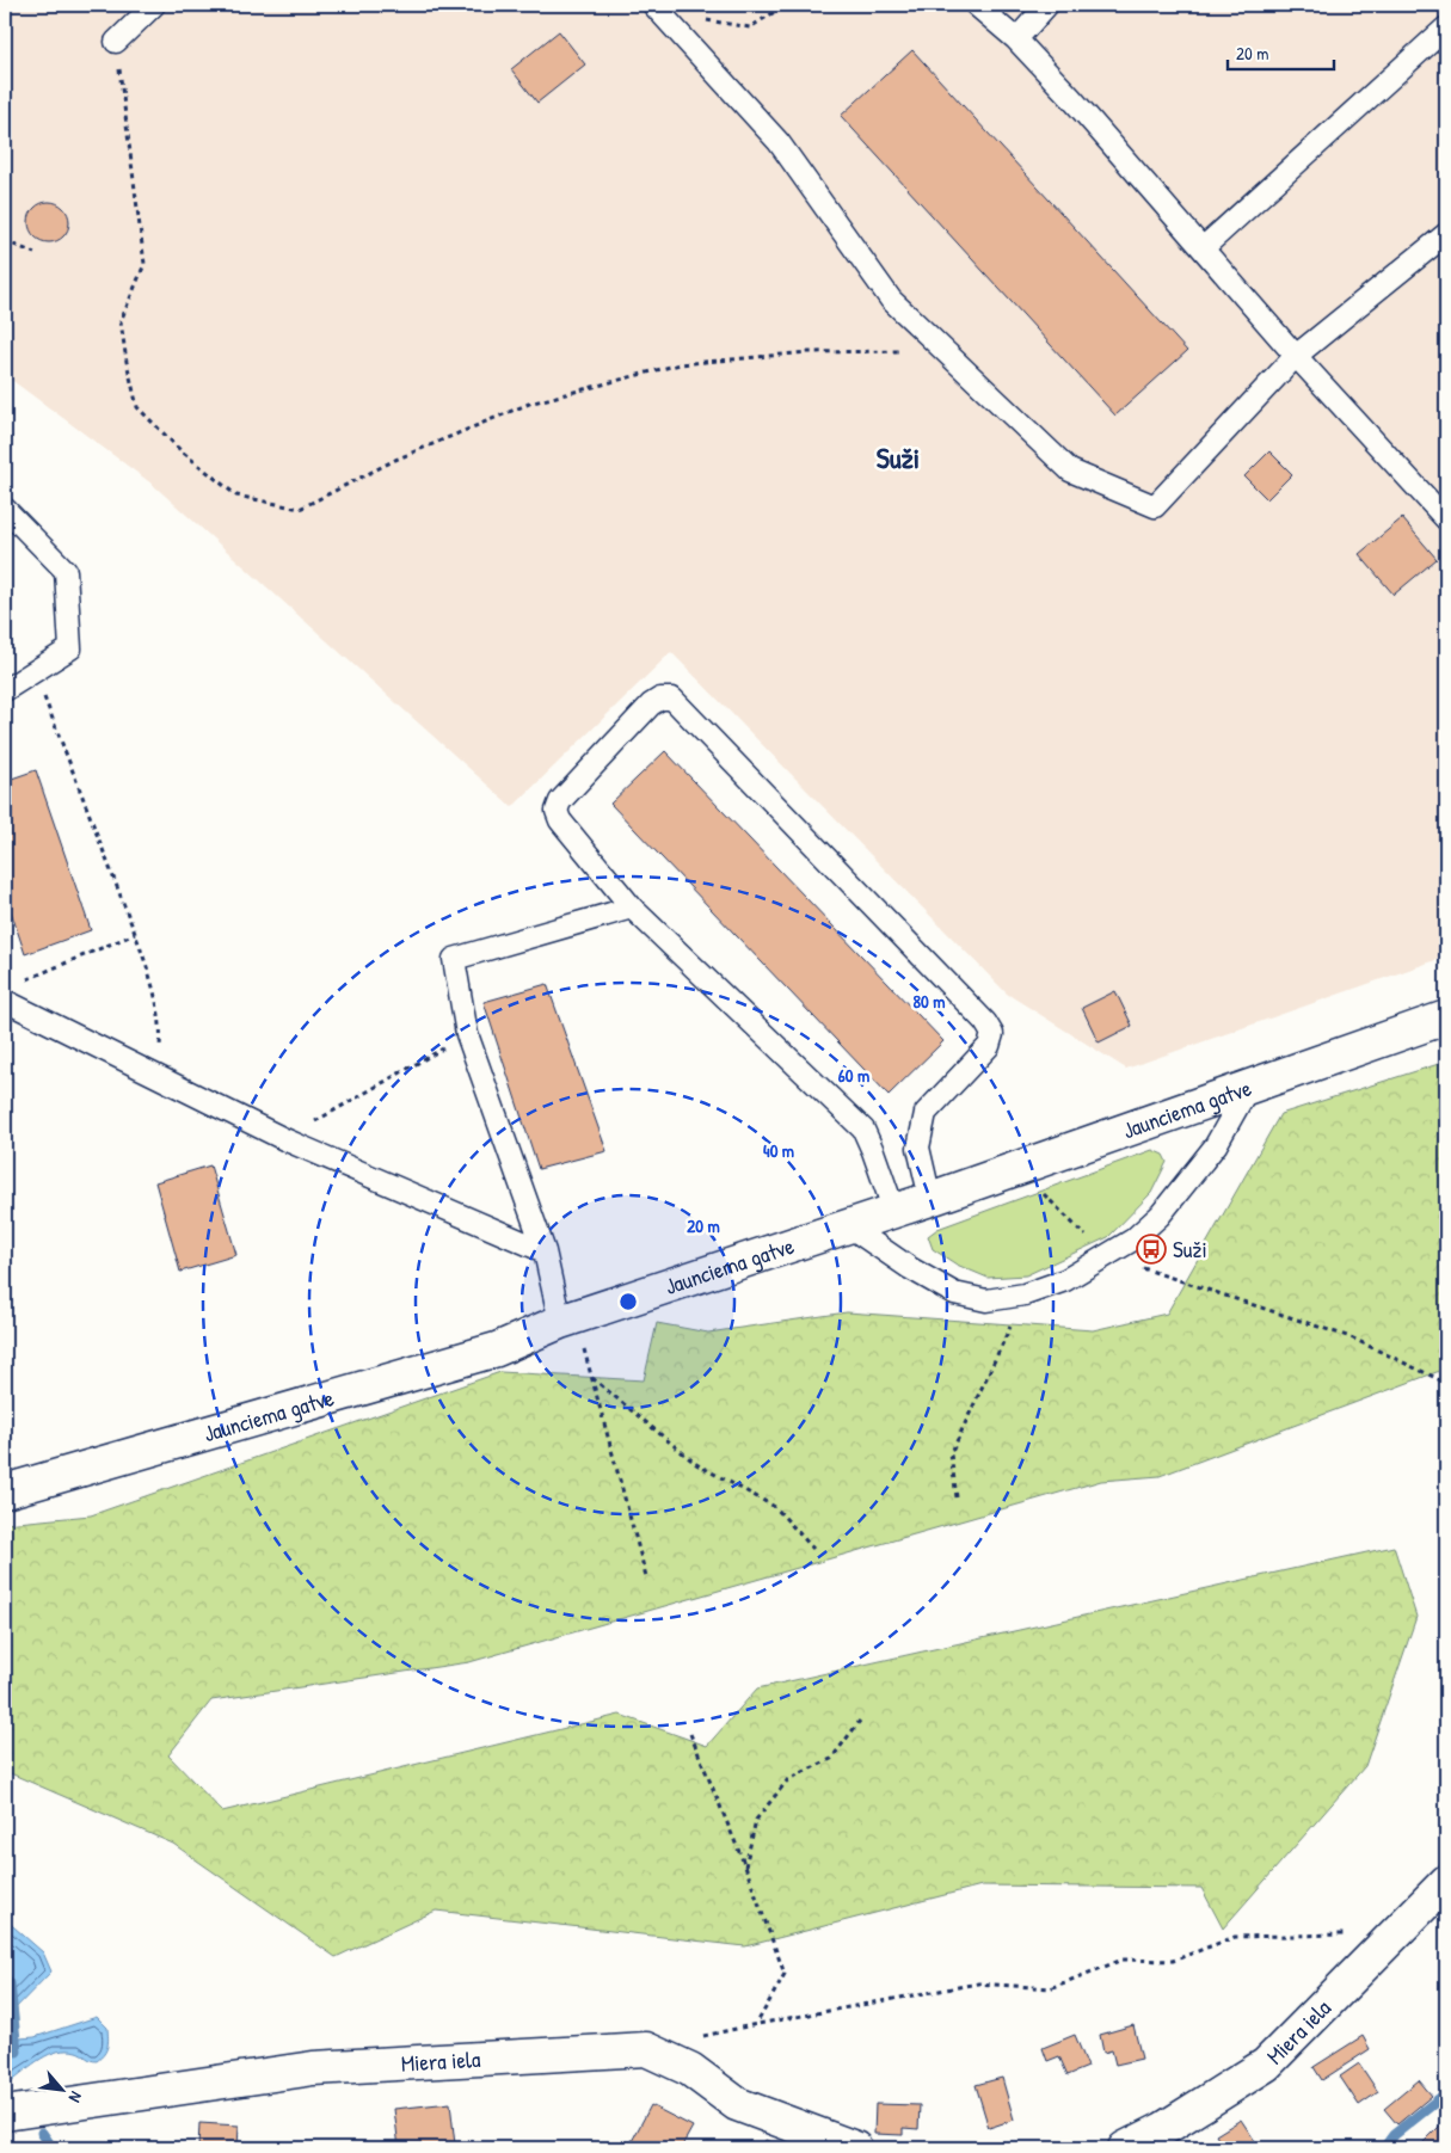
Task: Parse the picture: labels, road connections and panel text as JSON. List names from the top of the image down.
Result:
{
  "streets": {
    "main road": ["Jaunciema gatve", "Miera iela"]
  },
  "districts": ["Suži"],
  "places": {
    "bus stop": ["Suži"]
  },
  "scale_bar": "20 m",
  "north": "bottom right",
  "rings": [
    "80 m",
    "60 m",
    "40 m",
    "20 m"
  ]
}
